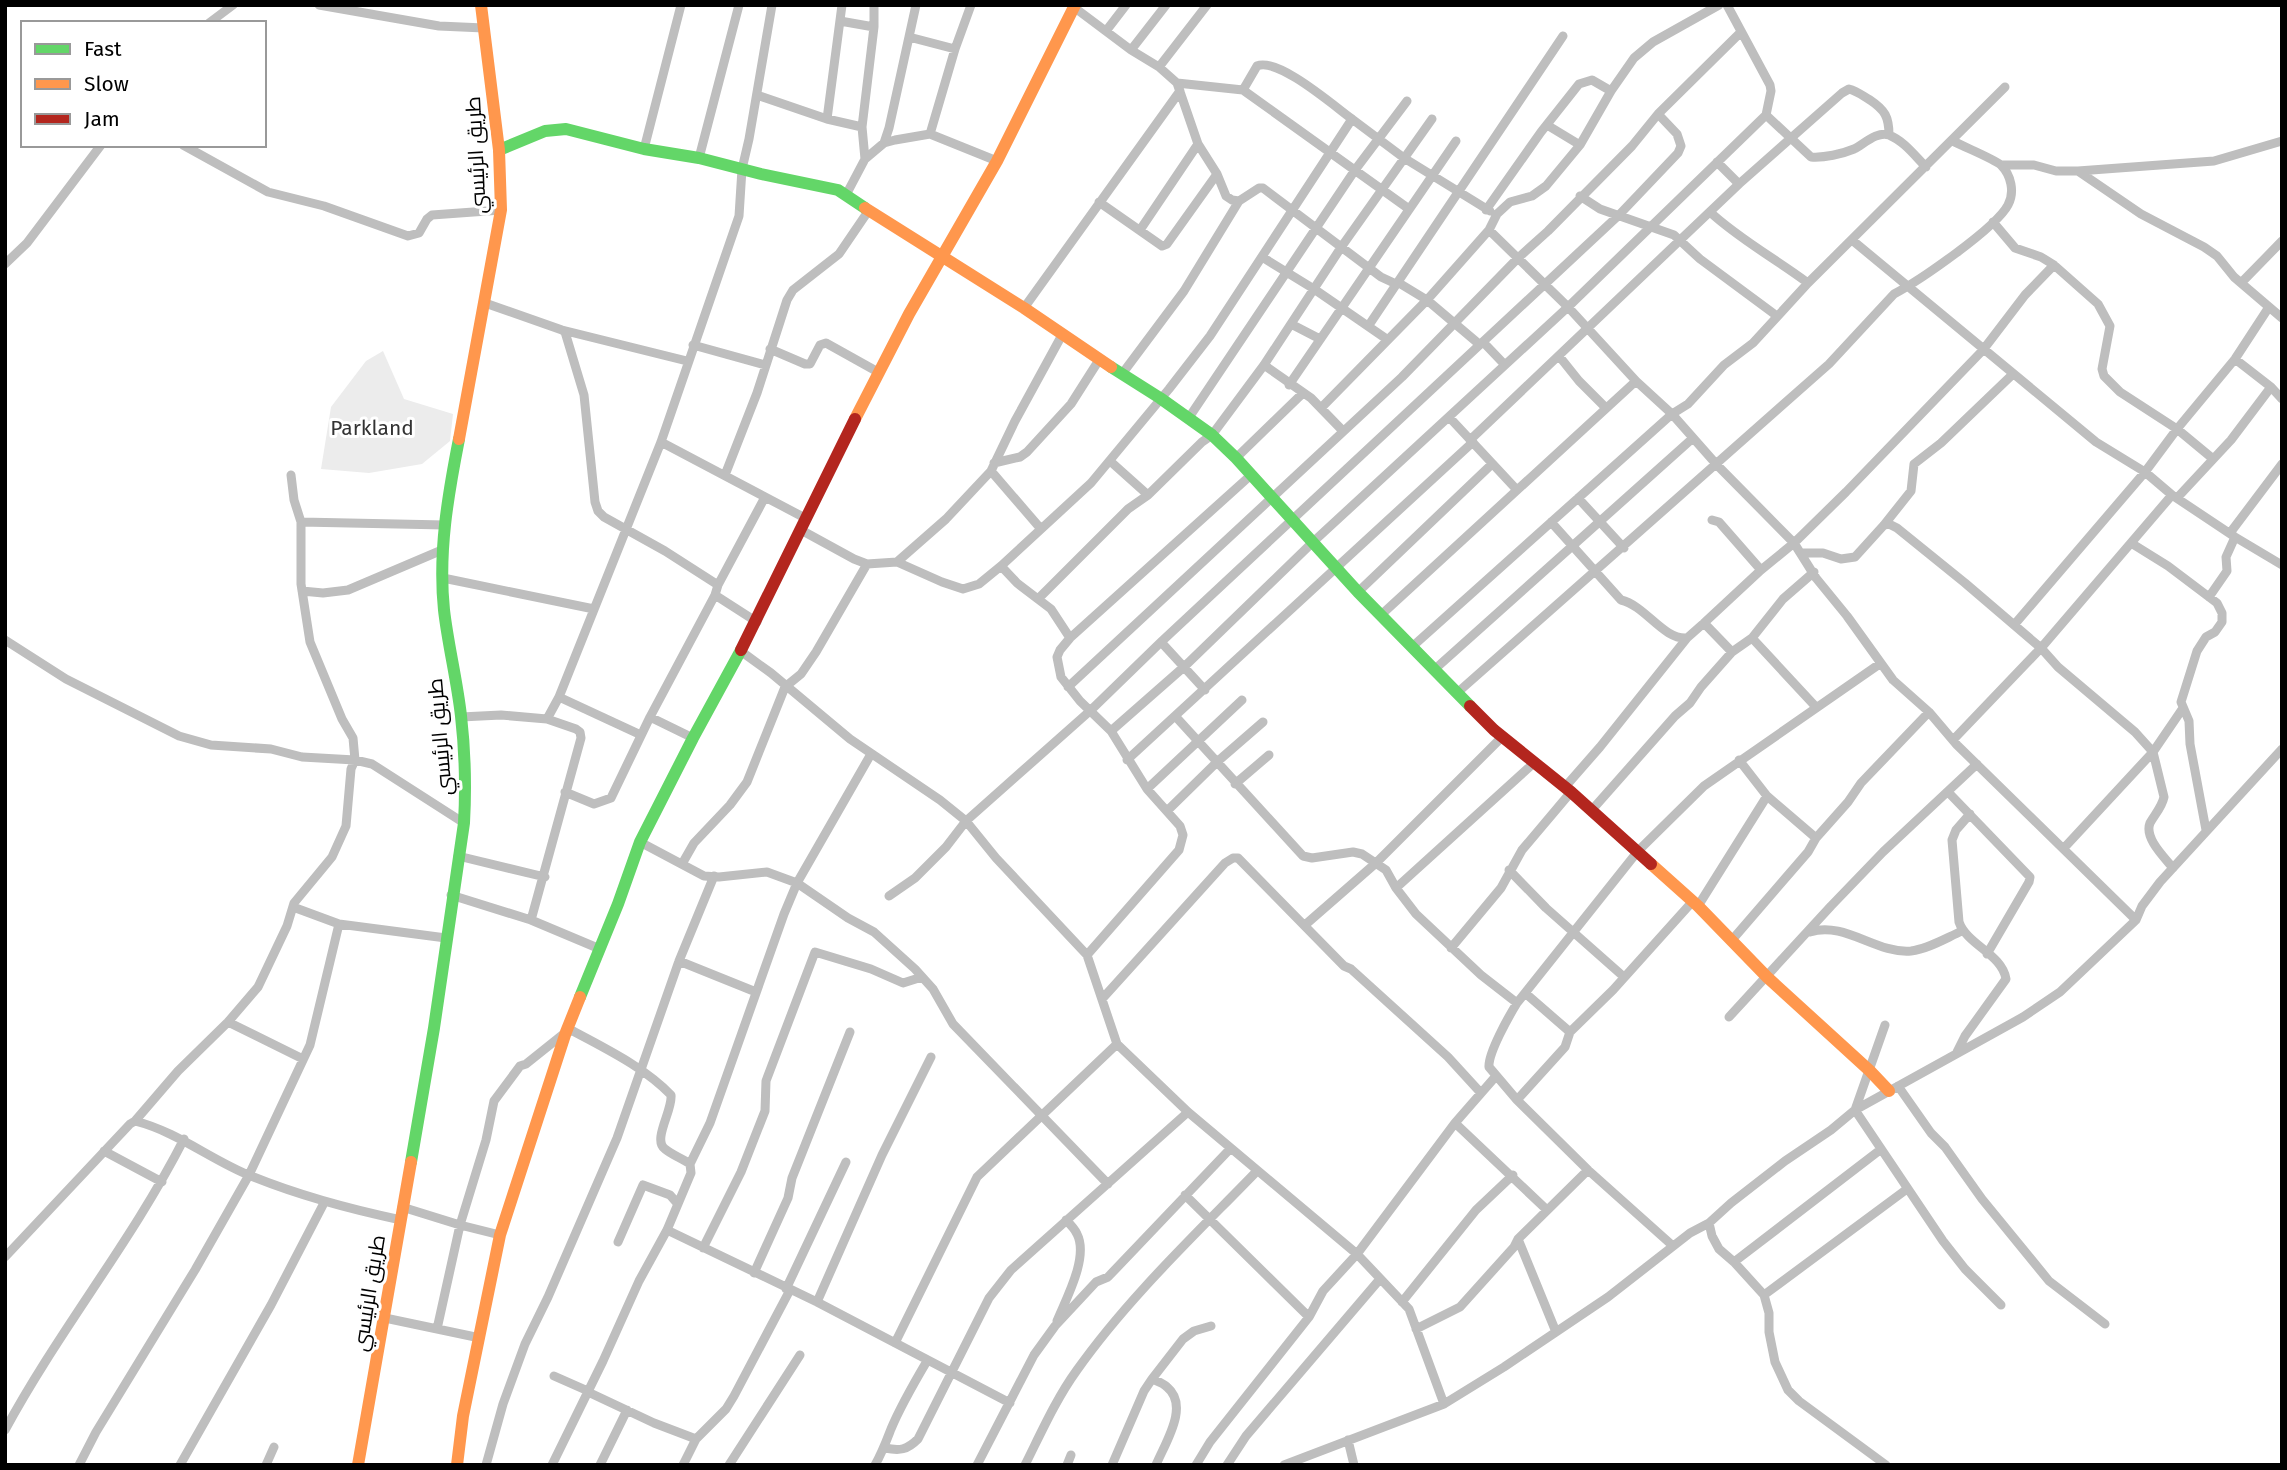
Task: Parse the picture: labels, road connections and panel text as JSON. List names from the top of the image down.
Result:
{
  "streets": {
    "street": ["طريق الرئيسي"]
  },
  "parks": ["Parkland"],
  "legend": ["Fast", "Slow", "Jam"]
}
